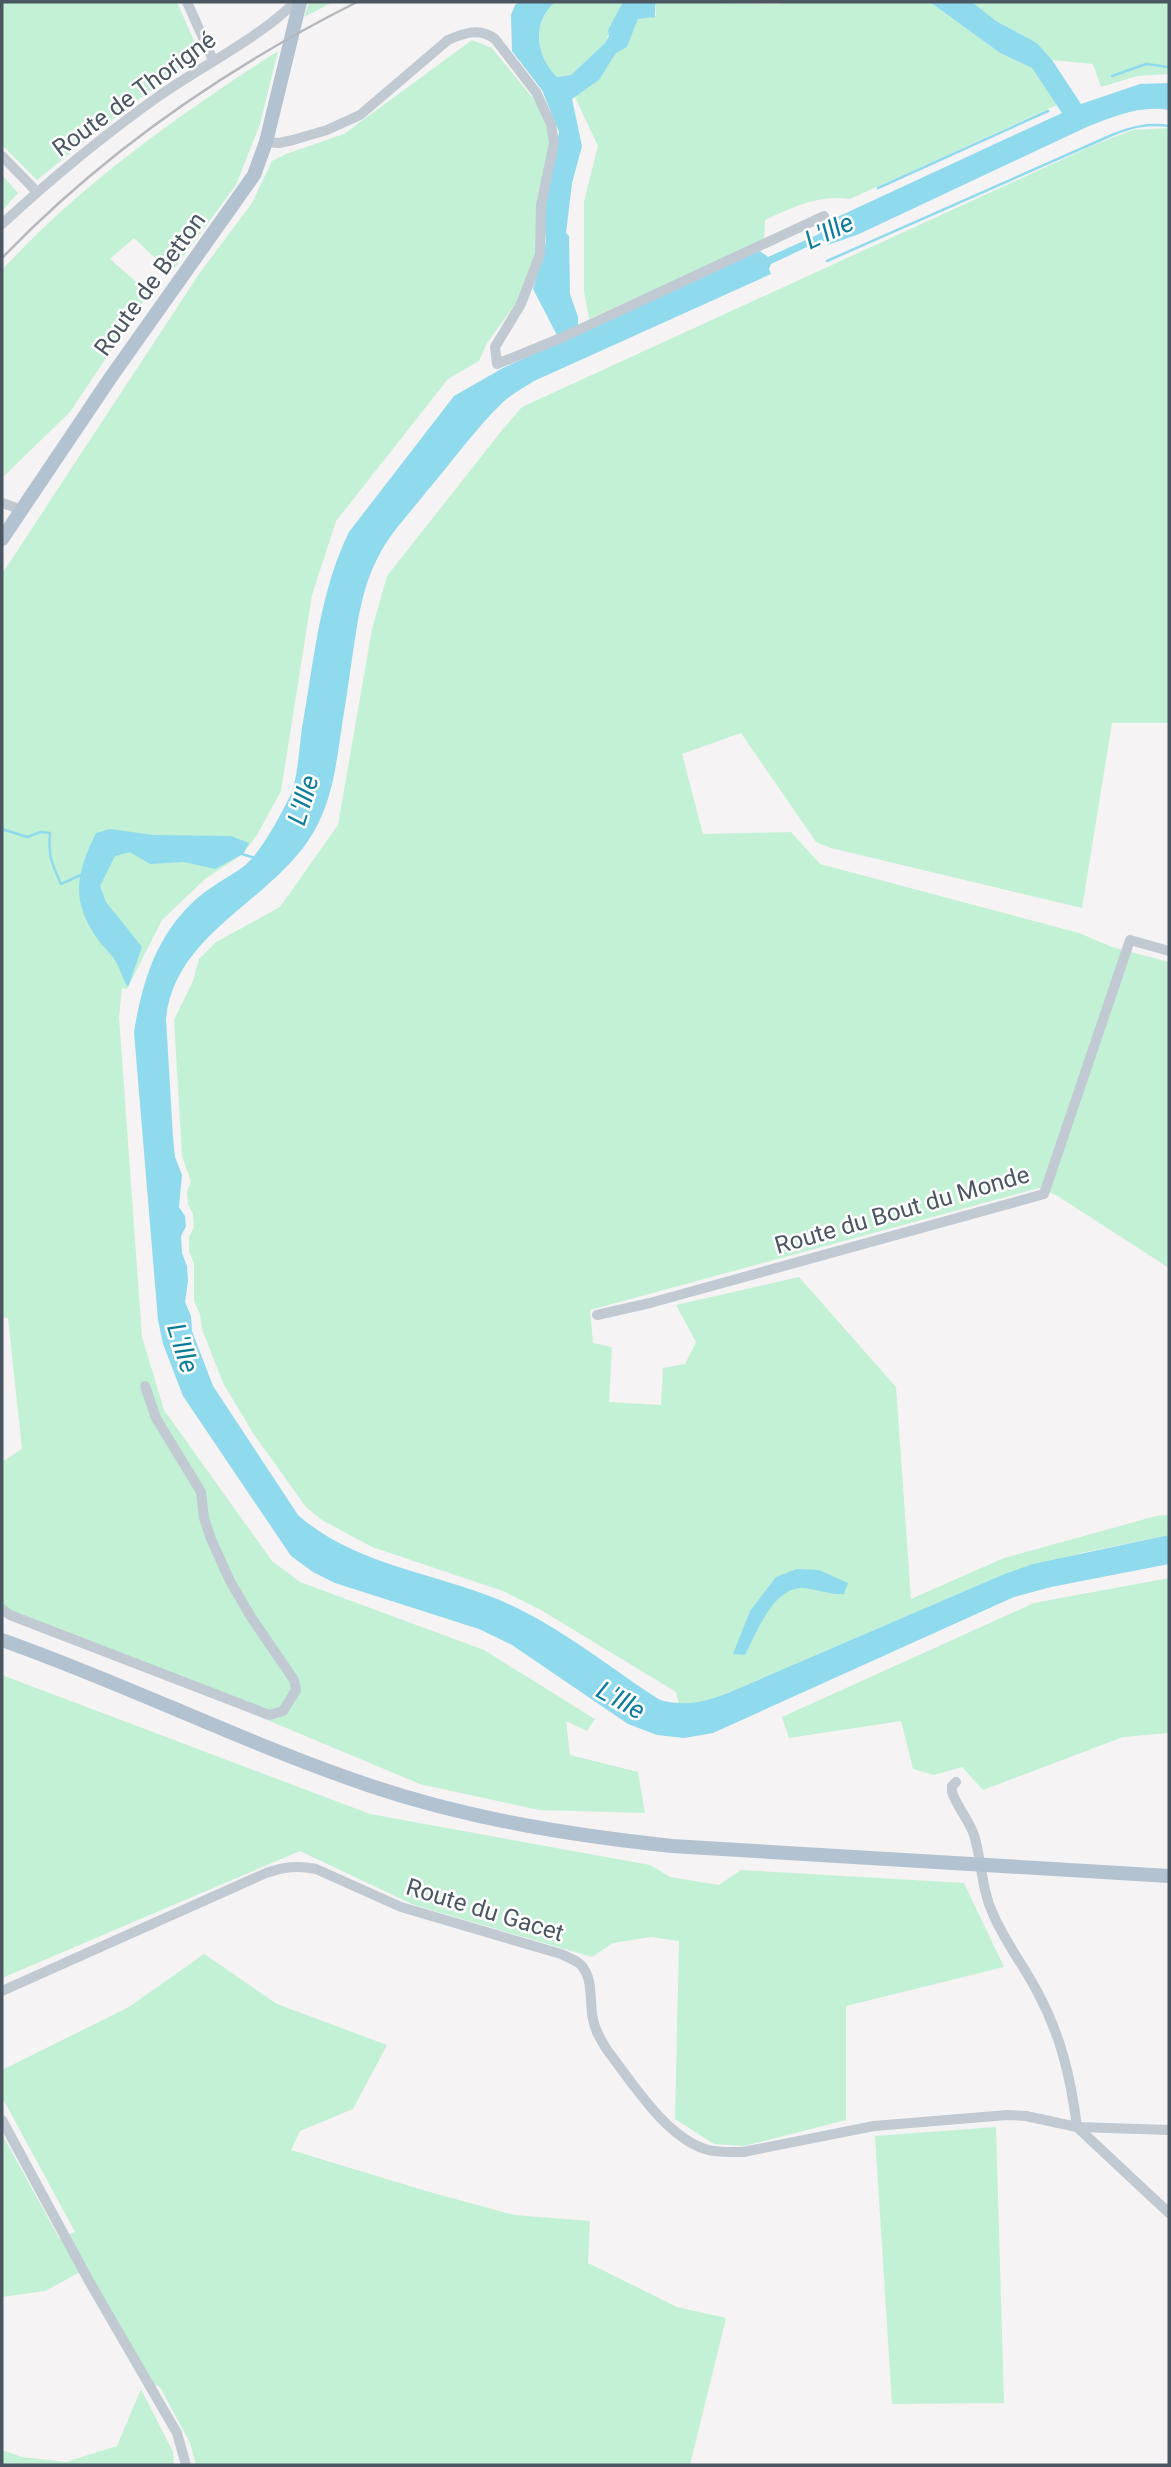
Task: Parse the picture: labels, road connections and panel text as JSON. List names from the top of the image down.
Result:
{
  "streets": {
    "main road": ["Route de Betton"],
    "street": ["Route de Thorigné", "Route du Bout du Monde", "Route du Gacet"]
  },
  "water": ["L'Ille"]
}
